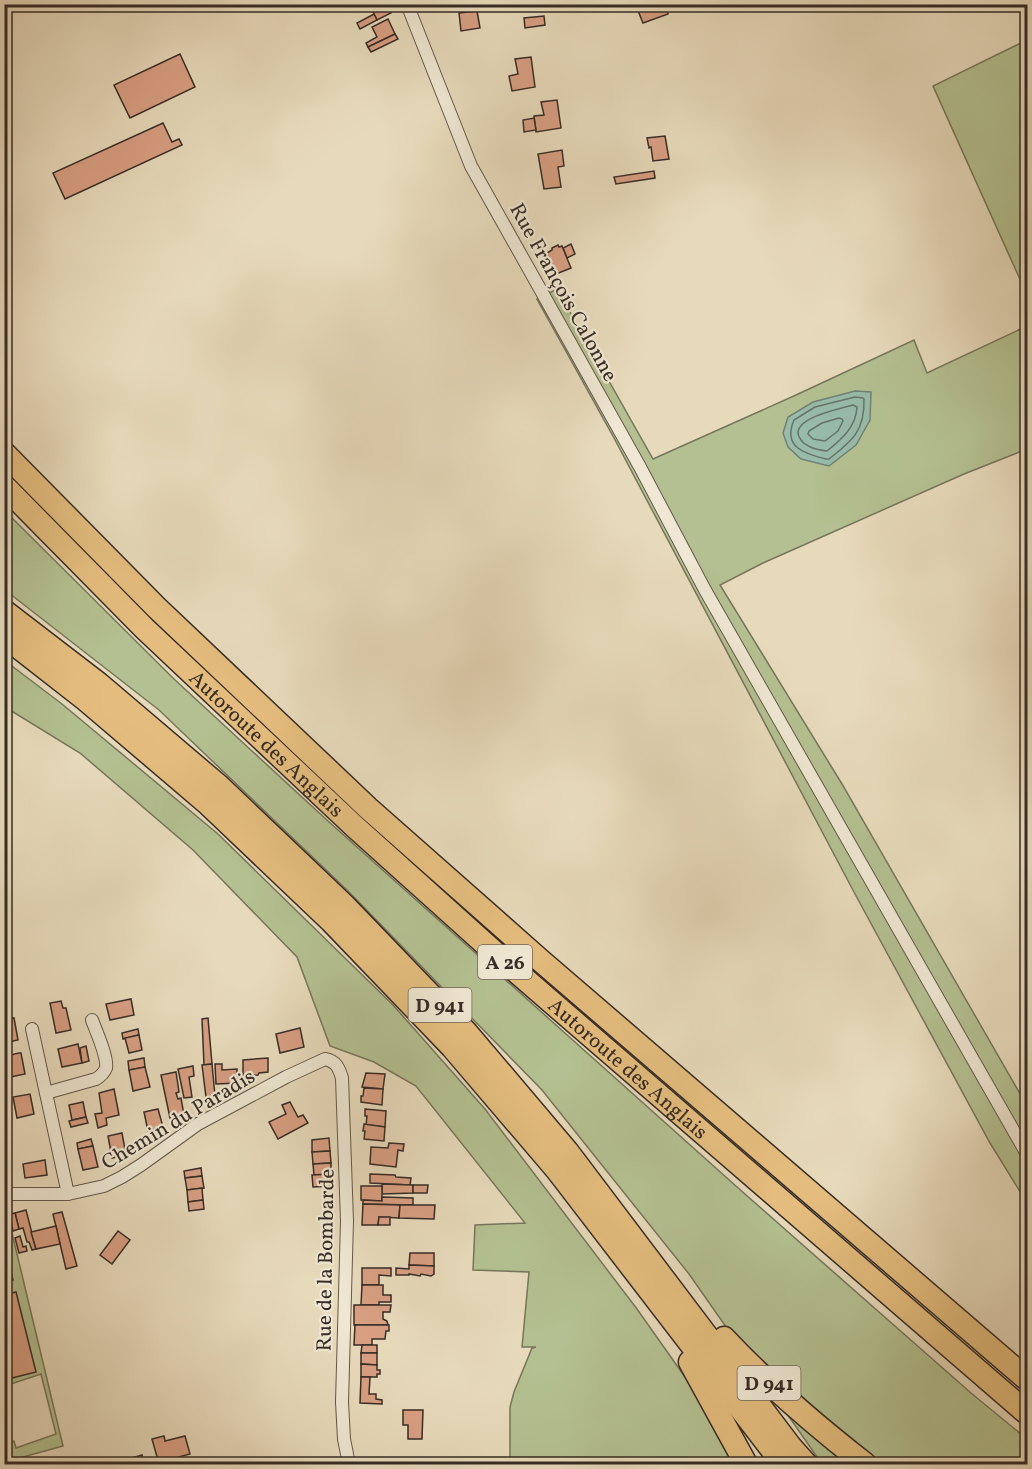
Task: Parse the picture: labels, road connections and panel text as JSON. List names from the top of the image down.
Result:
{
  "streets": {
    "highway": ["Autoroute des Anglais", "A 26", "D 941"],
    "street": ["Rue François Calonne", "Chemin du Paradis", "Rue de la Bombarde"]
  },
  "crossings": [
    ["Chemin du Paradis", "Rue de la Bombarde"]
  ]
}
